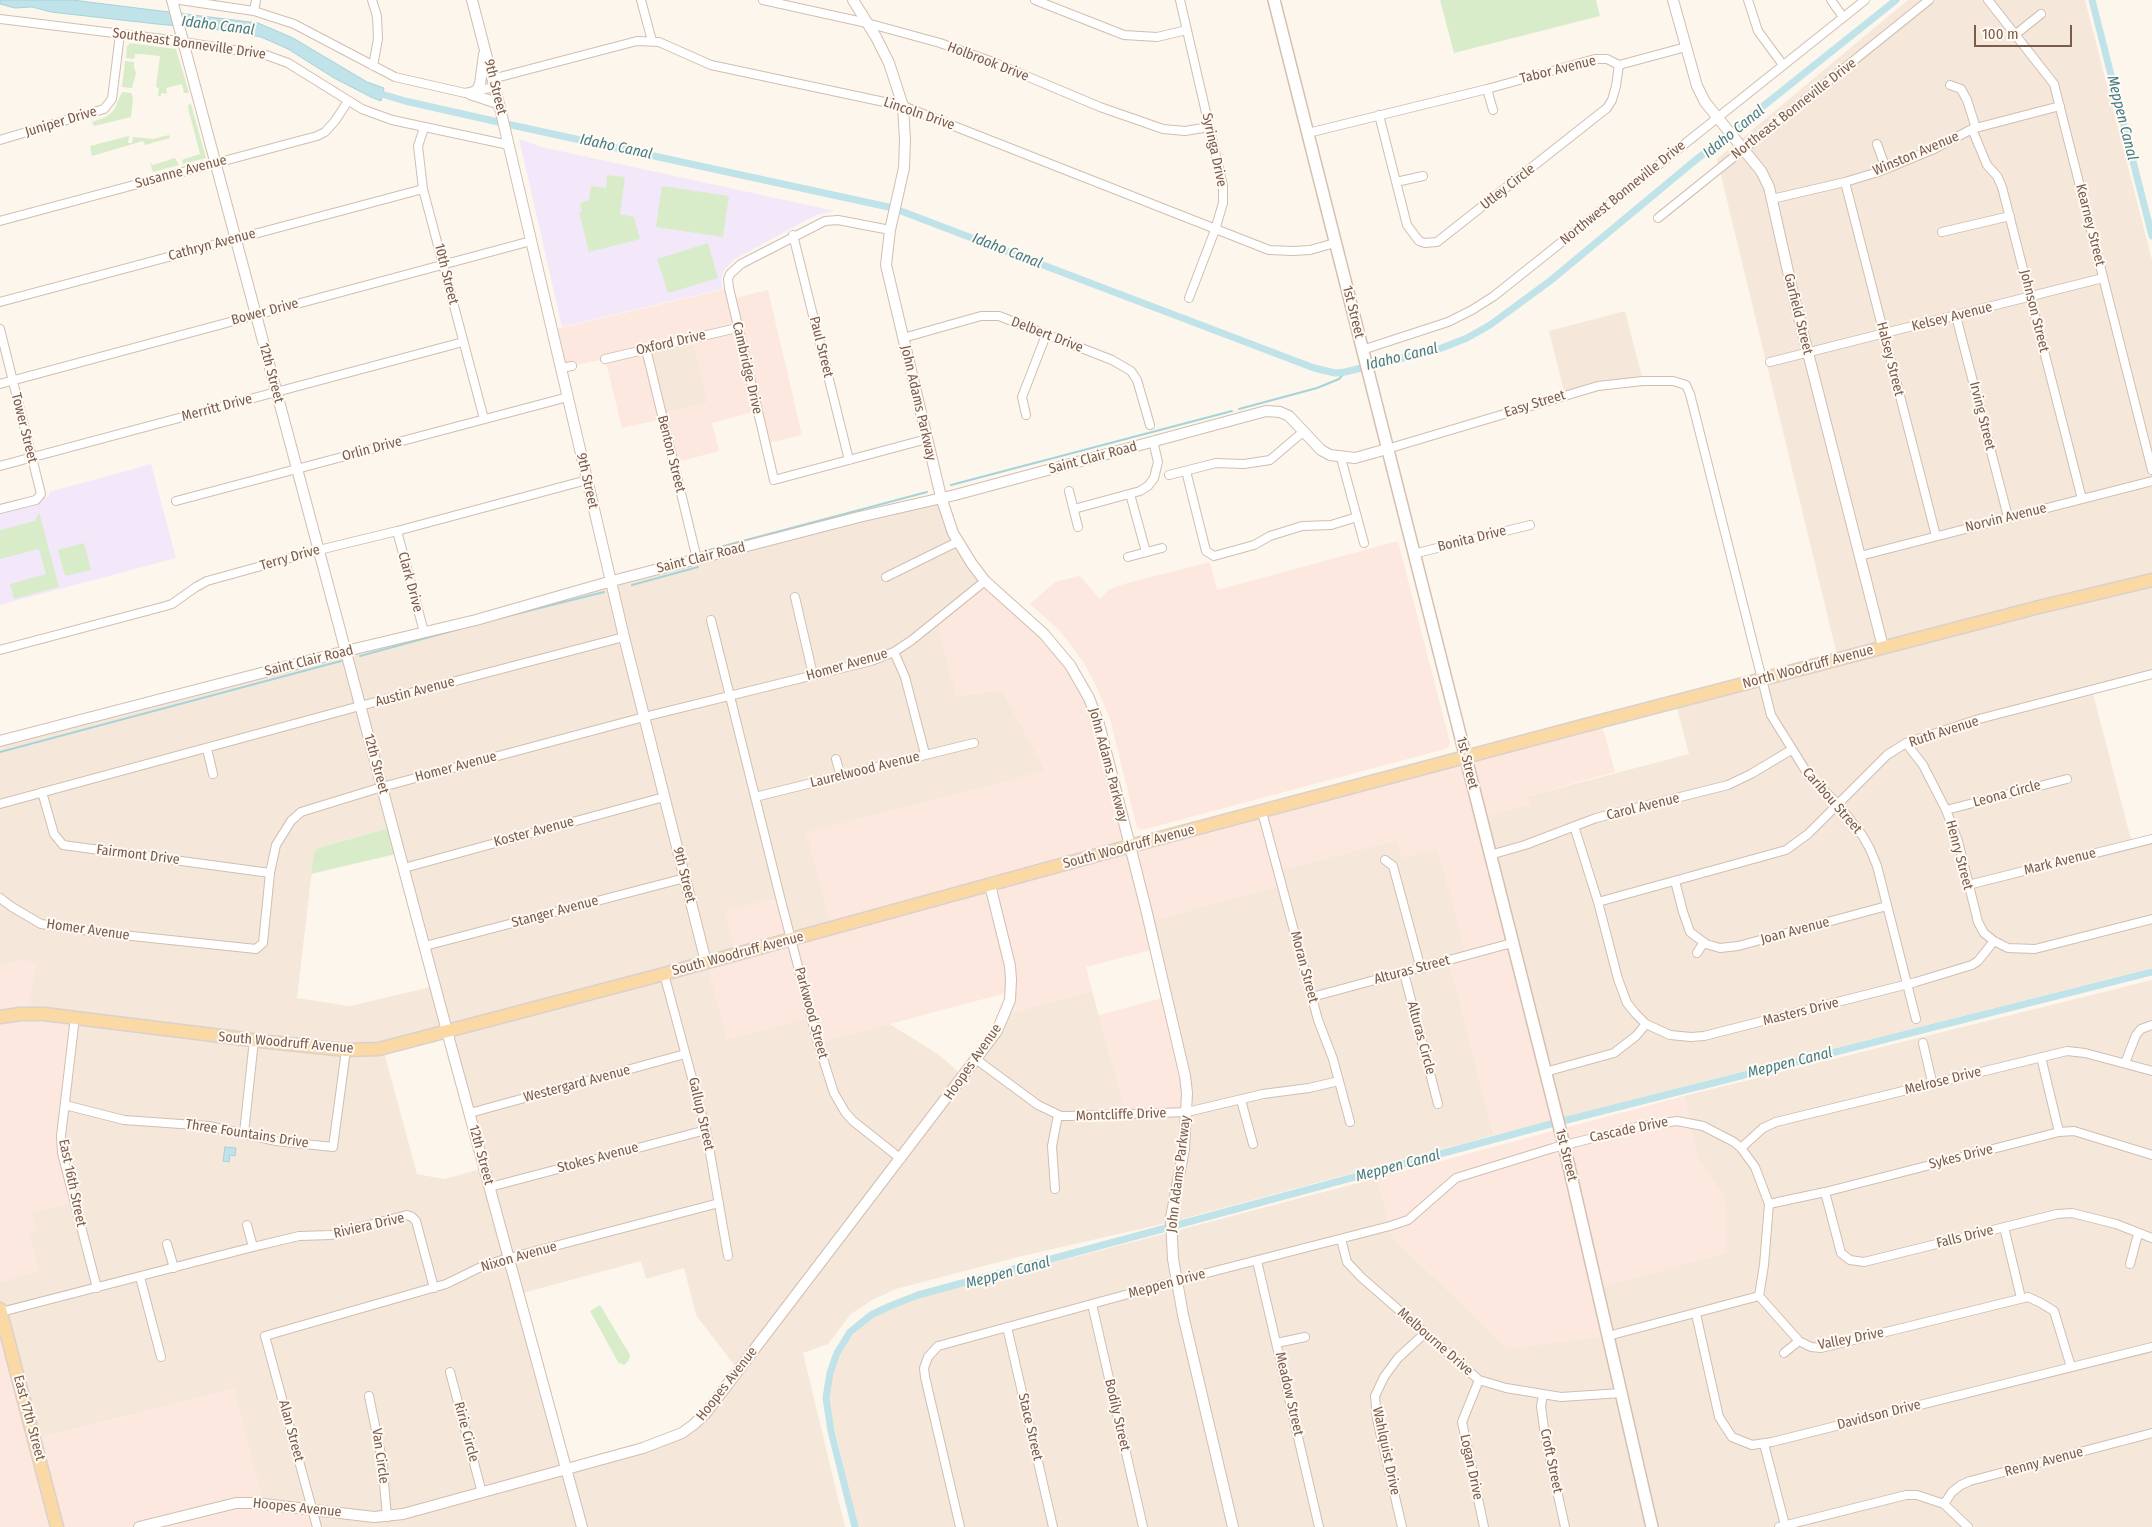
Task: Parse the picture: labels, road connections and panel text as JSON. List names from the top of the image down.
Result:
{
  "streets": {
    "main road": [
      "1st Street",
      "North Woodruff Avenue",
      "South Woodruff Avenue",
      "East 17th Street"
    ],
    "street": [
      "Southeast Bonneville Drive",
      "Holbrook Drive",
      "Tabor Avenue",
      "9th Street",
      "Northeast Bonneville Drive",
      "Lincoln Drive",
      "Juniper Drive",
      "Syringa Drive",
      "Winston Avenue",
      "Susanne Avenue",
      "Utley Circle",
      "Northwest Bonneville Drive",
      "Kearney Street",
      "Cathryn Avenue",
      "10th Street",
      "Johnson Street",
      "Bower Drive",
      "Garfield Street",
      "Kelsey Avenue",
      "Delbert Drive",
      "Oxford Drive",
      "Paul Street",
      "Halsey Street",
      "Cambridge Drive",
      "12th Street",
      "John Adams Parkway",
      "Easy Street",
      "Merritt Drive",
      "Irving Street",
      "Tower Street",
      "Orlin Drive",
      "Benton Street",
      "Saint Clair Road",
      "Norvin Avenue",
      "Bonita Drive",
      "Terry Drive",
      "Clark Drive",
      "Homer Avenue",
      "Austin Avenue",
      "Ruth Avenue",
      "Laurelwood Avenue",
      "Leona Circle",
      "Caribou Street",
      "Carol Avenue",
      "Koster Avenue",
      "Fairmont Drive",
      "Henry Street",
      "Mark Avenue",
      "Stanger Avenue",
      "Joan Avenue",
      "Moran Street",
      "Alturas Street",
      "Masters Drive",
      "Parkwood Street",
      "Alturas Circle",
      "Hoopes Avenue",
      "Melrose Drive",
      "Westergard Avenue",
      "Gallup Street",
      "Montcliffe Drive",
      "Cascade Drive",
      "Three Fountains Drive",
      "Sykes Drive",
      "Stokes Avenue",
      "East 16th Street",
      "Riviera Drive",
      "Falls Drive",
      "Nixon Avenue",
      "Meppen Drive",
      "Valley Drive",
      "Melbourne Drive",
      "Meadow Street",
      "Bodily Street",
      "Davidson Drive",
      "Stace Street",
      "Alan Street",
      "Ririe Circle",
      "Wahlquist Drive",
      "Van Circle",
      "Croft Street",
      "Renny Avenue",
      "Logan Drive"
    ]
  },
  "crossings": [
    ["Southeast Bonneville Drive", "9th Street"],
    ["Southeast Bonneville Drive", "Juniper Drive"],
    ["Southeast Bonneville Drive", "Susanne Avenue"],
    ["Southeast Bonneville Drive", "10th Street"],
    ["Southeast Bonneville Drive", "12th Street"],
    ["Holbrook Drive", "Syringa Drive"],
    ["Holbrook Drive", "John Adams Parkway"],
    ["Tabor Avenue", "Utley Circle"],
    ["Tabor Avenue", "1st Street"],
    ["Tabor Avenue", "Garfield Street"],
    ["9th Street", "Lincoln Drive"],
    ["9th Street", "Bower Drive"],
    ["9th Street", "Orlin Drive"],
    ["9th Street", "Saint Clair Road"],
    ["9th Street", "Terry Drive"],
    ["9th Street", "Homer Avenue"],
    ["9th Street", "Austin Avenue"],
    ["9th Street", "Koster Avenue"],
    ["9th Street", "South Woodruff Avenue"],
    ["9th Street", "Stanger Avenue"],
    ["Northeast Bonneville Drive", "Garfield Street"],
    ["Lincoln Drive", "Syringa Drive"],
    ["Lincoln Drive", "1st Street"],
    ["Lincoln Drive", "John Adams Parkway"],
    ["Winston Avenue", "Kearney Street"],
    ["Winston Avenue", "Johnson Street"],
    ["Winston Avenue", "Garfield Street"],
    ["Winston Avenue", "Halsey Street"],
    ["Susanne Avenue", "12th Street"],
    ["Northwest Bonneville Drive", "1st Street"],
    ["Northwest Bonneville Drive", "Garfield Street"],
    ["Kearney Street", "Kelsey Avenue"],
    ["Cathryn Avenue", "10th Street"],
    ["Cathryn Avenue", "12th Street"],
    ["10th Street", "Bower Drive"],
    ["10th Street", "Merritt Drive"],
    ["10th Street", "Orlin Drive"],
    ["Johnson Street", "Kelsey Avenue"],
    ["Johnson Street", "Norvin Avenue"],
    ["Bower Drive", "12th Street"],
    ["Bower Drive", "Tower Street"],
    ["1st Street", "Easy Street"],
    ["1st Street", "Bonita Drive"],
    ["1st Street", "North Woodruff Avenue"],
    ["1st Street", "Carol Avenue"],
    ["1st Street", "South Woodruff Avenue"],
    ["1st Street", "Alturas Street"],
    ["1st Street", "Cascade Drive"],
    ["1st Street", "Meppen Drive"],
    ["1st Street", "Melbourne Drive"],
    ["Garfield Street", "Kelsey Avenue"],
    ["Garfield Street", "Norvin Avenue"],
    ["Garfield Street", "North Woodruff Avenue"],
    ["Kelsey Avenue", "Halsey Street"],
    ["Kelsey Avenue", "Irving Street"],
    ["Delbert Drive", "John Adams Parkway"],
    ["Oxford Drive", "Cambridge Drive"],
    ["Oxford Drive", "Benton Street"],
    ["Paul Street", "Cambridge Drive"],
    ["Halsey Street", "Norvin Avenue"],
    ["Cambridge Drive", "John Adams Parkway"],
    ["12th Street", "Merritt Drive"],
    ["12th Street", "Orlin Drive"],
    ["12th Street", "Saint Clair Road"],
    ["12th Street", "Terry Drive"],
    ["12th Street", "Homer Avenue"],
    ["12th Street", "Austin Avenue"],
    ["12th Street", "Koster Avenue"],
    ["12th Street", "South Woodruff Avenue"],
    ["12th Street", "Stanger Avenue"],
    ["12th Street", "Hoopes Avenue"],
    ["12th Street", "Westergard Avenue"],
    ["12th Street", "Stokes Avenue"],
    ["12th Street", "Nixon Avenue"],
    ["John Adams Parkway", "Saint Clair Road"],
    ["John Adams Parkway", "Homer Avenue"],
    ["John Adams Parkway", "South Woodruff Avenue"],
    ["John Adams Parkway", "Montcliffe Drive"],
    ["John Adams Parkway", "Meppen Drive"],
    ["Easy Street", "Caribou Street"],
    ["Merritt Drive", "Tower Street"],
    ["Irving Street", "Norvin Avenue"],
    ["Benton Street", "Saint Clair Road"],
    ["Saint Clair Road", "Clark Drive"],
    ["Terry Drive", "Clark Drive"],
    ["Homer Avenue", "Fairmont Drive"],
    ["Homer Avenue", "Parkwood Street"],
    ["North Woodruff Avenue", "Caribou Street"],
    ["North Woodruff Avenue", "South Woodruff Avenue"],
    ["Austin Avenue", "Fairmont Drive"],
    ["Ruth Avenue", "Caribou Street"],
    ["Ruth Avenue", "Henry Street"],
    ["Ruth Avenue", "Masters Drive"],
    ["Laurelwood Avenue", "Parkwood Street"],
    ["Leona Circle", "Henry Street"],
    ["Caribou Street", "Carol Avenue"],
    ["Caribou Street", "Joan Avenue"],
    ["Caribou Street", "Masters Drive"],
    ["Carol Avenue", "Masters Drive"],
    ["South Woodruff Avenue", "Moran Street"],
    ["South Woodruff Avenue", "Parkwood Street"],
    ["South Woodruff Avenue", "Hoopes Avenue"],
    ["South Woodruff Avenue", "Gallup Street"],
    ["South Woodruff Avenue", "Three Fountains Drive"],
    ["South Woodruff Avenue", "East 16th Street"],
    ["Henry Street", "Mark Avenue"],
    ["Henry Street", "Masters Drive"],
    ["Moran Street", "Alturas Street"],
    ["Moran Street", "Montcliffe Drive"],
    ["Alturas Street", "Alturas Circle"],
    ["Parkwood Street", "Hoopes Avenue"],
    ["Hoopes Avenue", "Montcliffe Drive"],
    ["Hoopes Avenue", "Alan Street"],
    ["Hoopes Avenue", "Ririe Circle"],
    ["Hoopes Avenue", "Van Circle"],
    ["Melrose Drive", "Cascade Drive"],
    ["Westergard Avenue", "Gallup Street"],
    ["Gallup Street", "Stokes Avenue"],
    ["Gallup Street", "Nixon Avenue"],
    ["Cascade Drive", "Sykes Drive"],
    ["Cascade Drive", "Meppen Drive"],
    ["Cascade Drive", "Valley Drive"],
    ["Three Fountains Drive", "East 16th Street"],
    ["Sykes Drive", "Falls Drive"],
    ["East 16th Street", "Riviera Drive"],
    ["Riviera Drive", "Nixon Avenue"],
    ["Riviera Drive", "East 17th Street"],
    ["Nixon Avenue", "Alan Street"],
    ["Meppen Drive", "Melbourne Drive"],
    ["Meppen Drive", "Meadow Street"],
    ["Meppen Drive", "Bodily Street"],
    ["Meppen Drive", "Stace Street"],
    ["Melbourne Drive", "Wahlquist Drive"],
    ["Melbourne Drive", "Croft Street"],
    ["Melbourne Drive", "Logan Drive"]
  ],
  "water": ["Idaho Canal", "Meppen Canal"],
  "scale_bar": "100 m"
}
